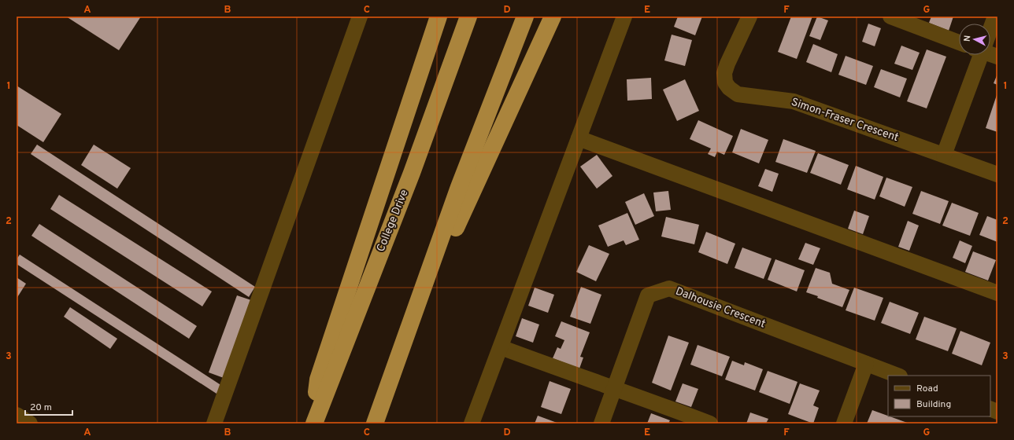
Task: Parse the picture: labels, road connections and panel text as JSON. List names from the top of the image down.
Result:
{
  "streets": {
    "highway": ["College Drive"],
    "street": ["Simon-Fraser Crescent", "Dalhousie Crescent"]
  },
  "legend": ["Road", "Building"],
  "scale_bar": "20 m",
  "north": "left",
  "grid": {
    "columns": [
      "A",
      "B",
      "C",
      "D",
      "E",
      "F",
      "G"
    ],
    "rows": ["1", "2", "3"]
  }
}
